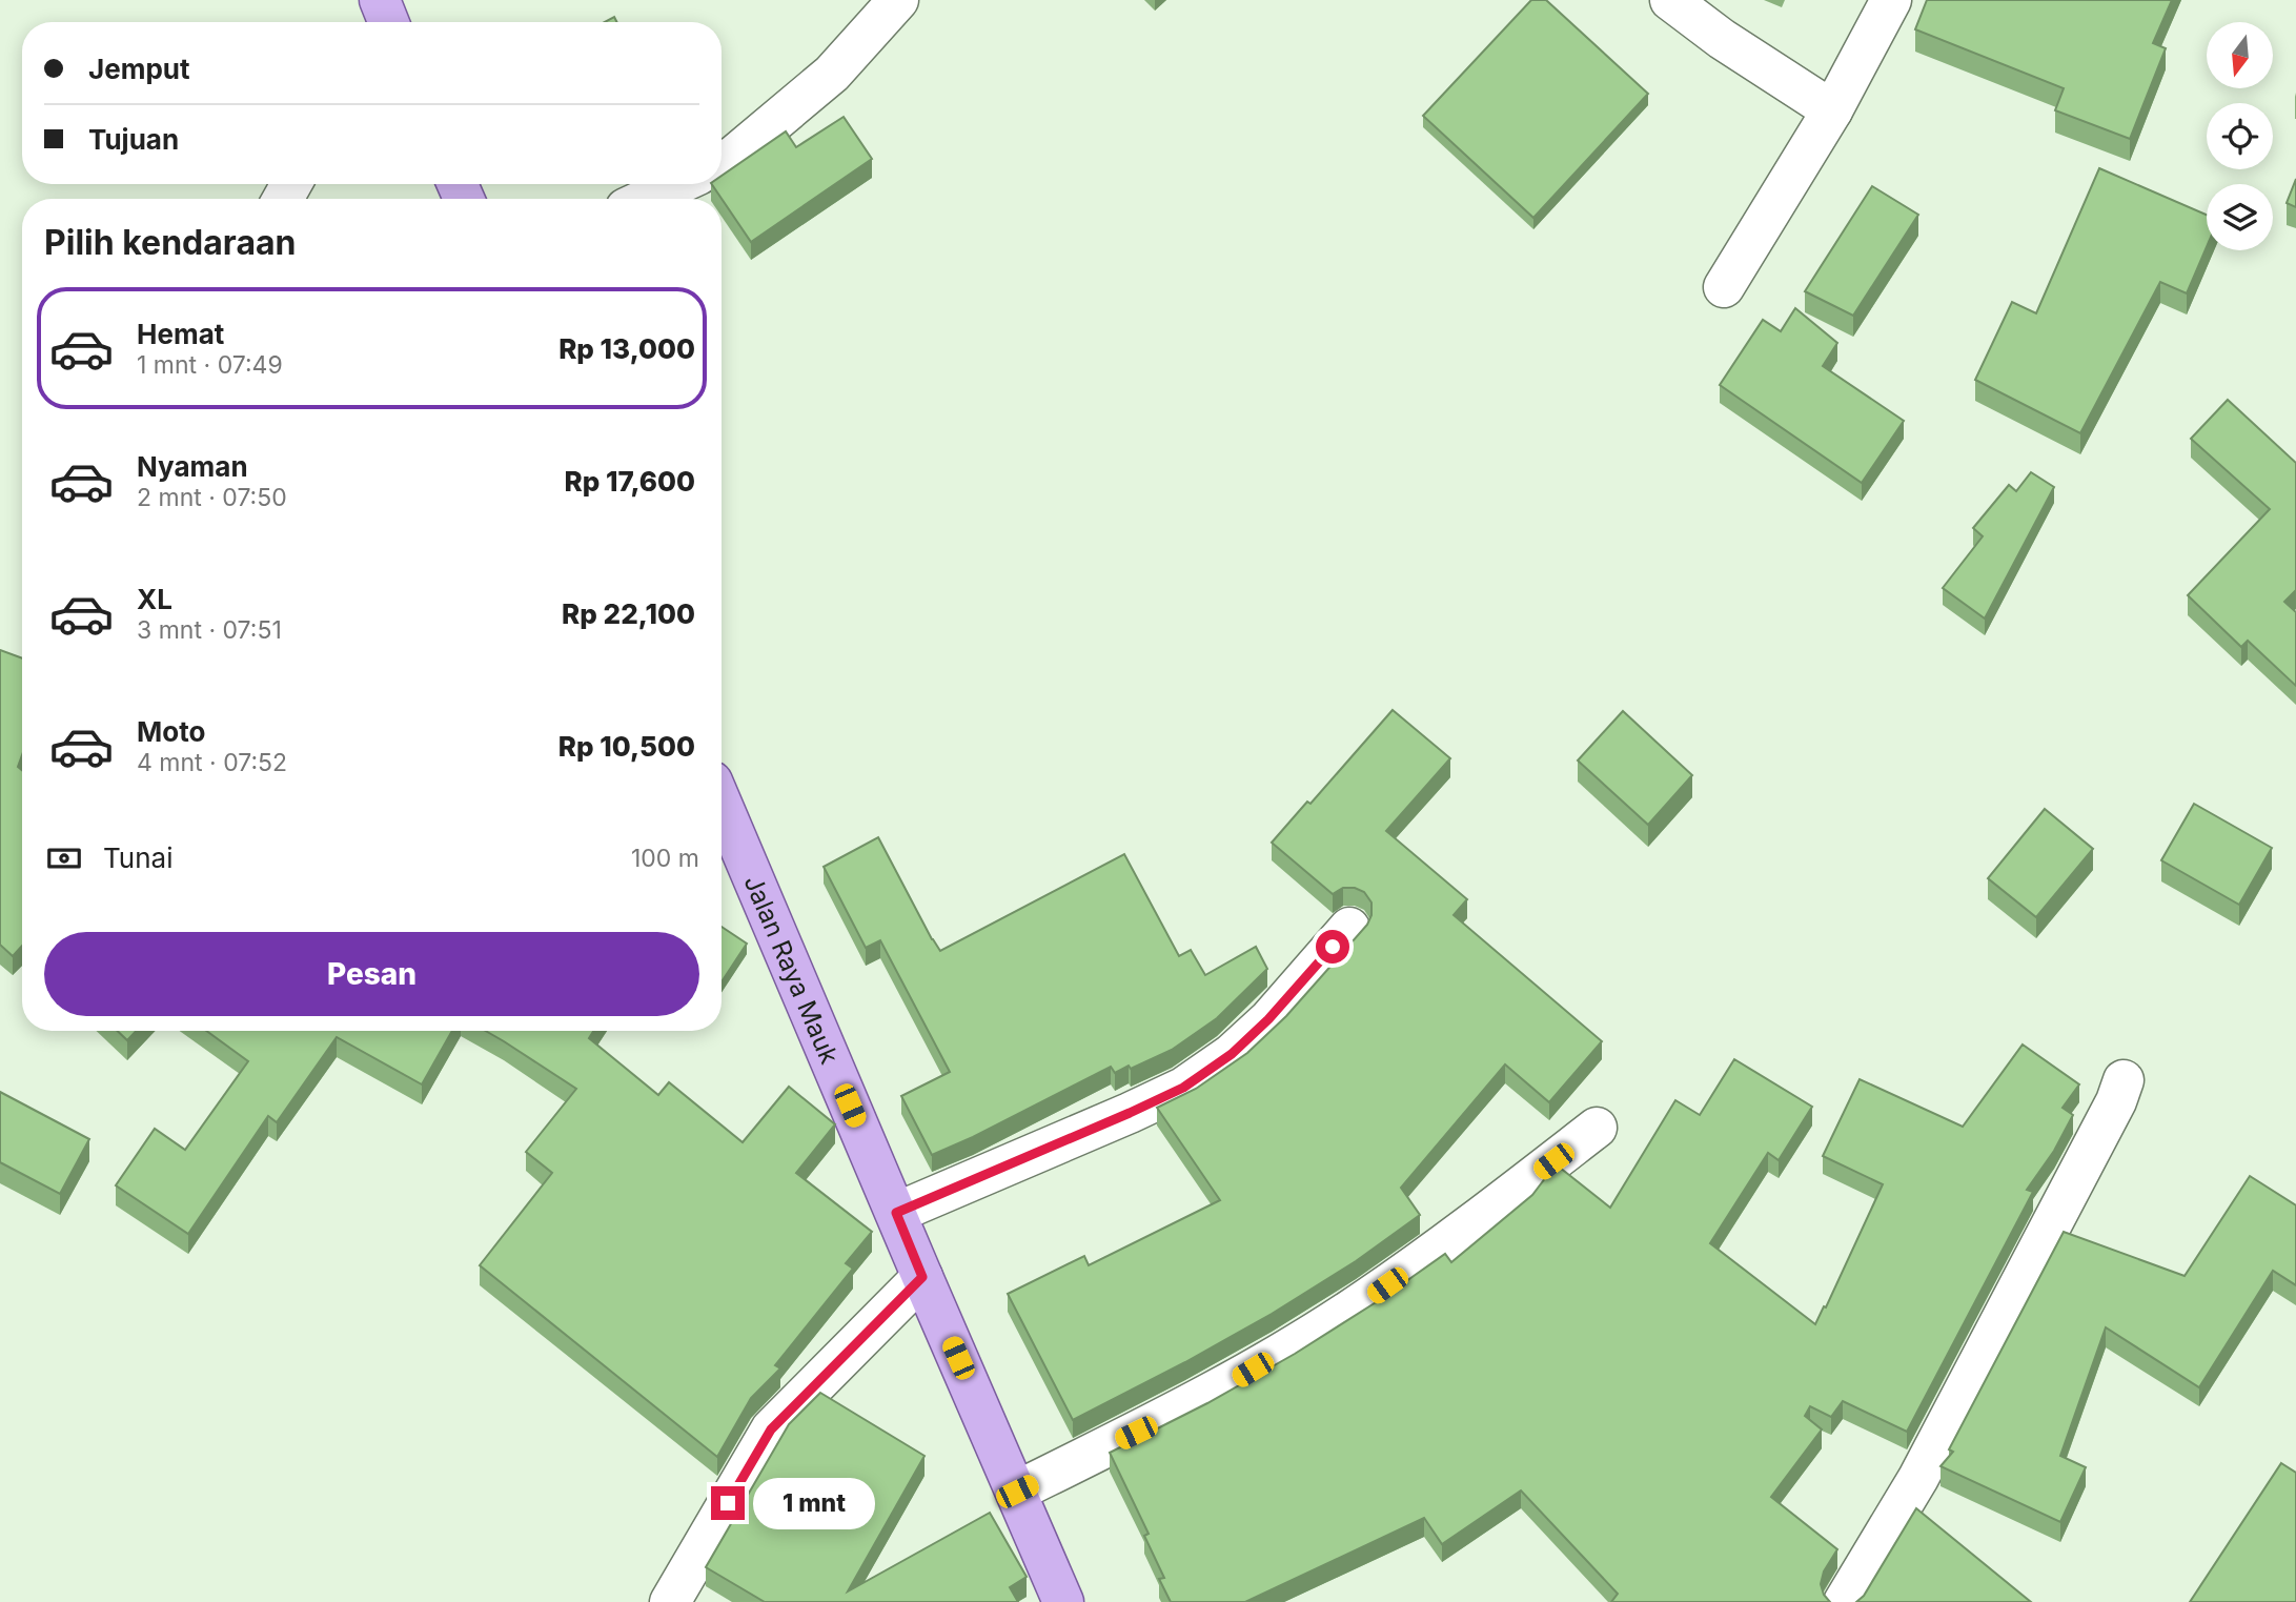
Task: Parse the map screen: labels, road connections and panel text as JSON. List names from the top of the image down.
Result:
{
  "streets": {
    "main road": ["Jalan Raya Mauk"]
  },
  "north": "bottom",
  "page": {
    "banner": ["Jemput", "Tujuan"],
    "heading": "Pilih kendaraan",
    "list": [
      {
        "name": "Hemat",
        "note": "1 mnt · 07:49",
        "value": "Rp 13,000"
      },
      {
        "name": "Nyaman",
        "note": "2 mnt · 07:50",
        "value": "Rp 17,600"
      },
      {
        "name": "XL",
        "note": "3 mnt · 07:51",
        "value": "Rp 22,100"
      },
      {
        "name": "Moto",
        "note": "4 mnt · 07:52",
        "value": "Rp 10,500"
      }
    ],
    "pay": ["Tunai", "100 m"],
    "buttons": "Pesan",
    "bubble": "1 mnt"
  }
}
